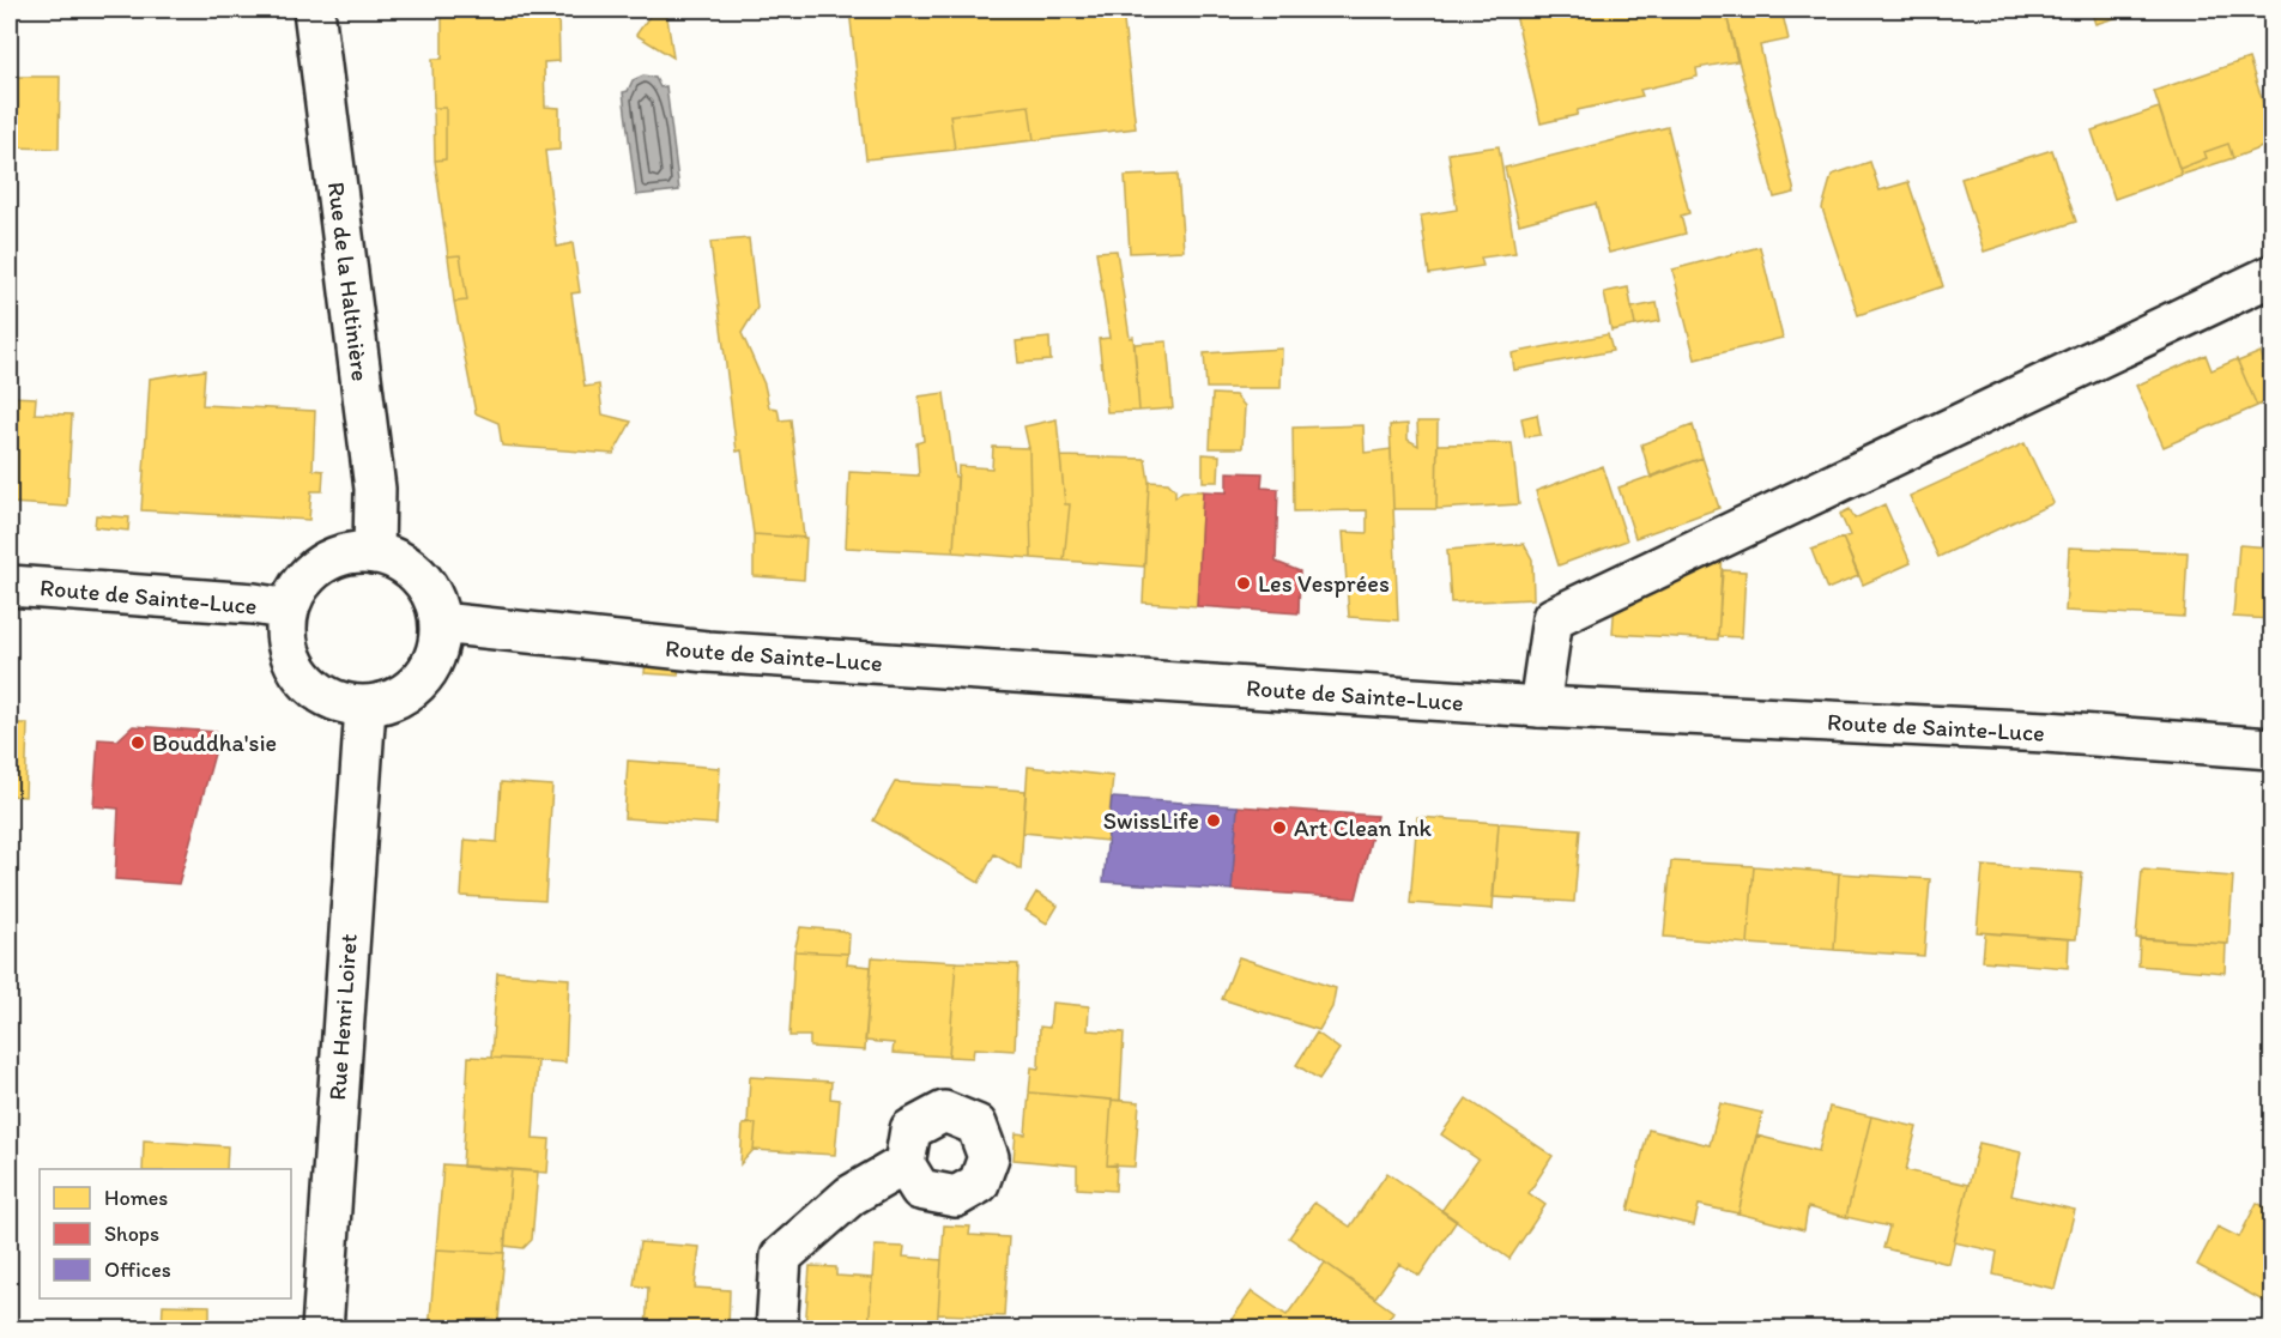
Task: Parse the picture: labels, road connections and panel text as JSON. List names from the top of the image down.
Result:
{
  "streets": {
    "street": ["Rue de la Haltinière", "Route de Sainte-Luce", "Rue Henri Loiret"]
  },
  "crossings": [
    ["Rue de la Haltinière", "Route de Sainte-Luce"],
    ["Rue de la Haltinière", "Rue Henri Loiret"],
    ["Route de Sainte-Luce", "Rue Henri Loiret"]
  ],
  "places": [
    "Les Vesprées",
    "Bouddha'sie",
    "SwissLife",
    "Art Clean Ink"
  ],
  "legend": ["Homes", "Shops", "Offices"]
}
